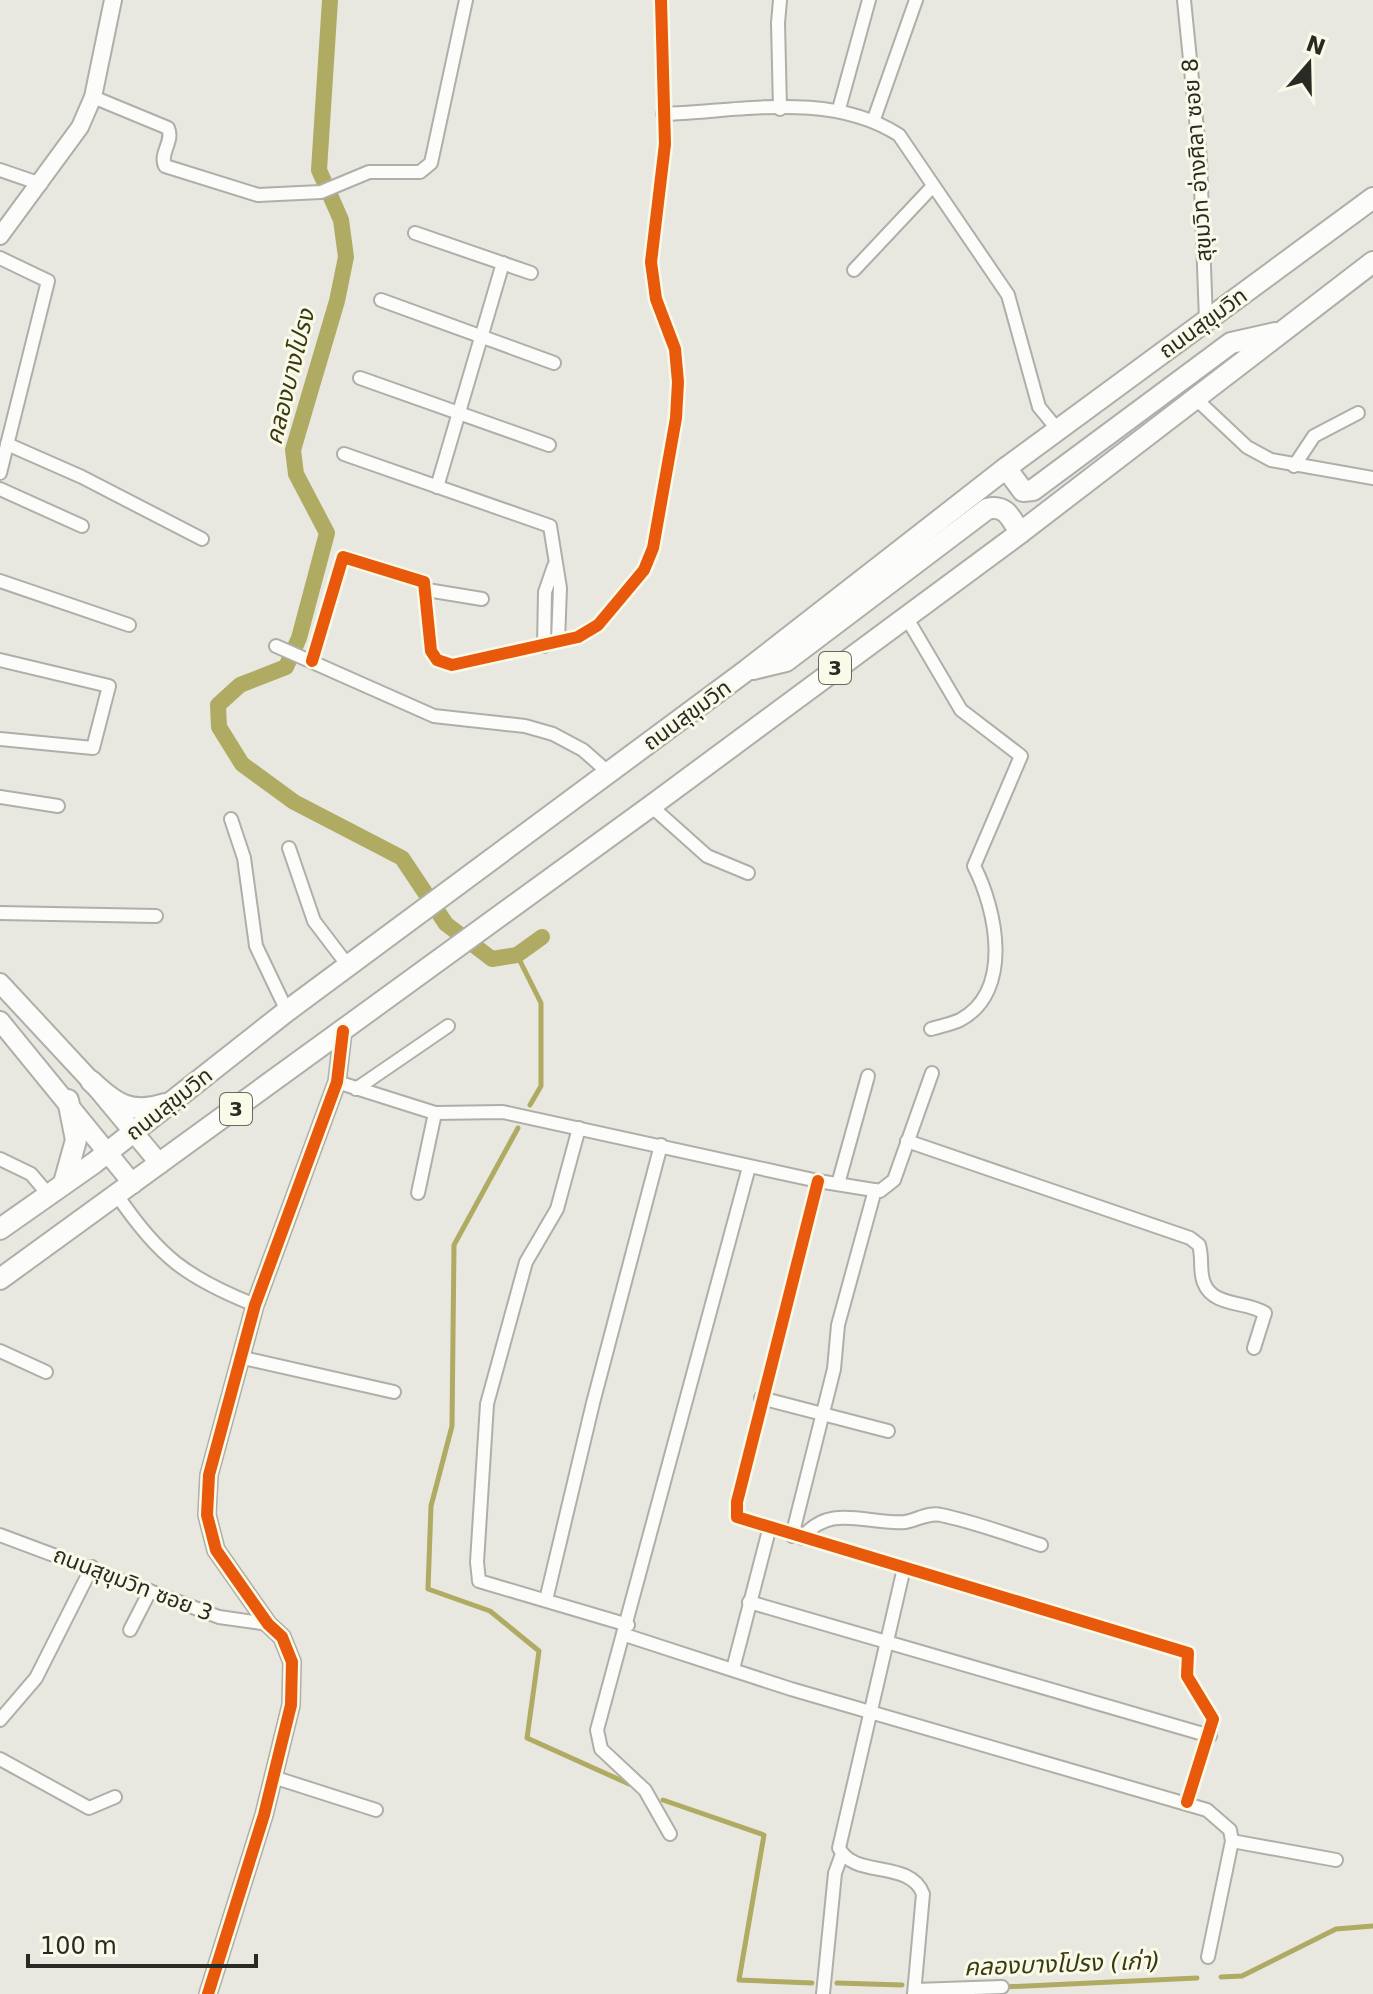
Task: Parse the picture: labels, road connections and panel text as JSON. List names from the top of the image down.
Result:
{
  "streets": {
    "main road": ["ถนนสุขุมวิท", "3"],
    "street": ["สุขุมวิท อ่างศิลา ซอย 8", "ถนนสุขุมวิท ซอย 3"]
  },
  "crossings": [
    ["สุขุมวิท อ่างศิลา ซอย 8", "ถนนสุขุมวิท"]
  ],
  "water": ["คลองบางโปรง", "คลองบางโปรง (เก่า)"],
  "scale_bar": "100 m",
  "north": "top"
}
